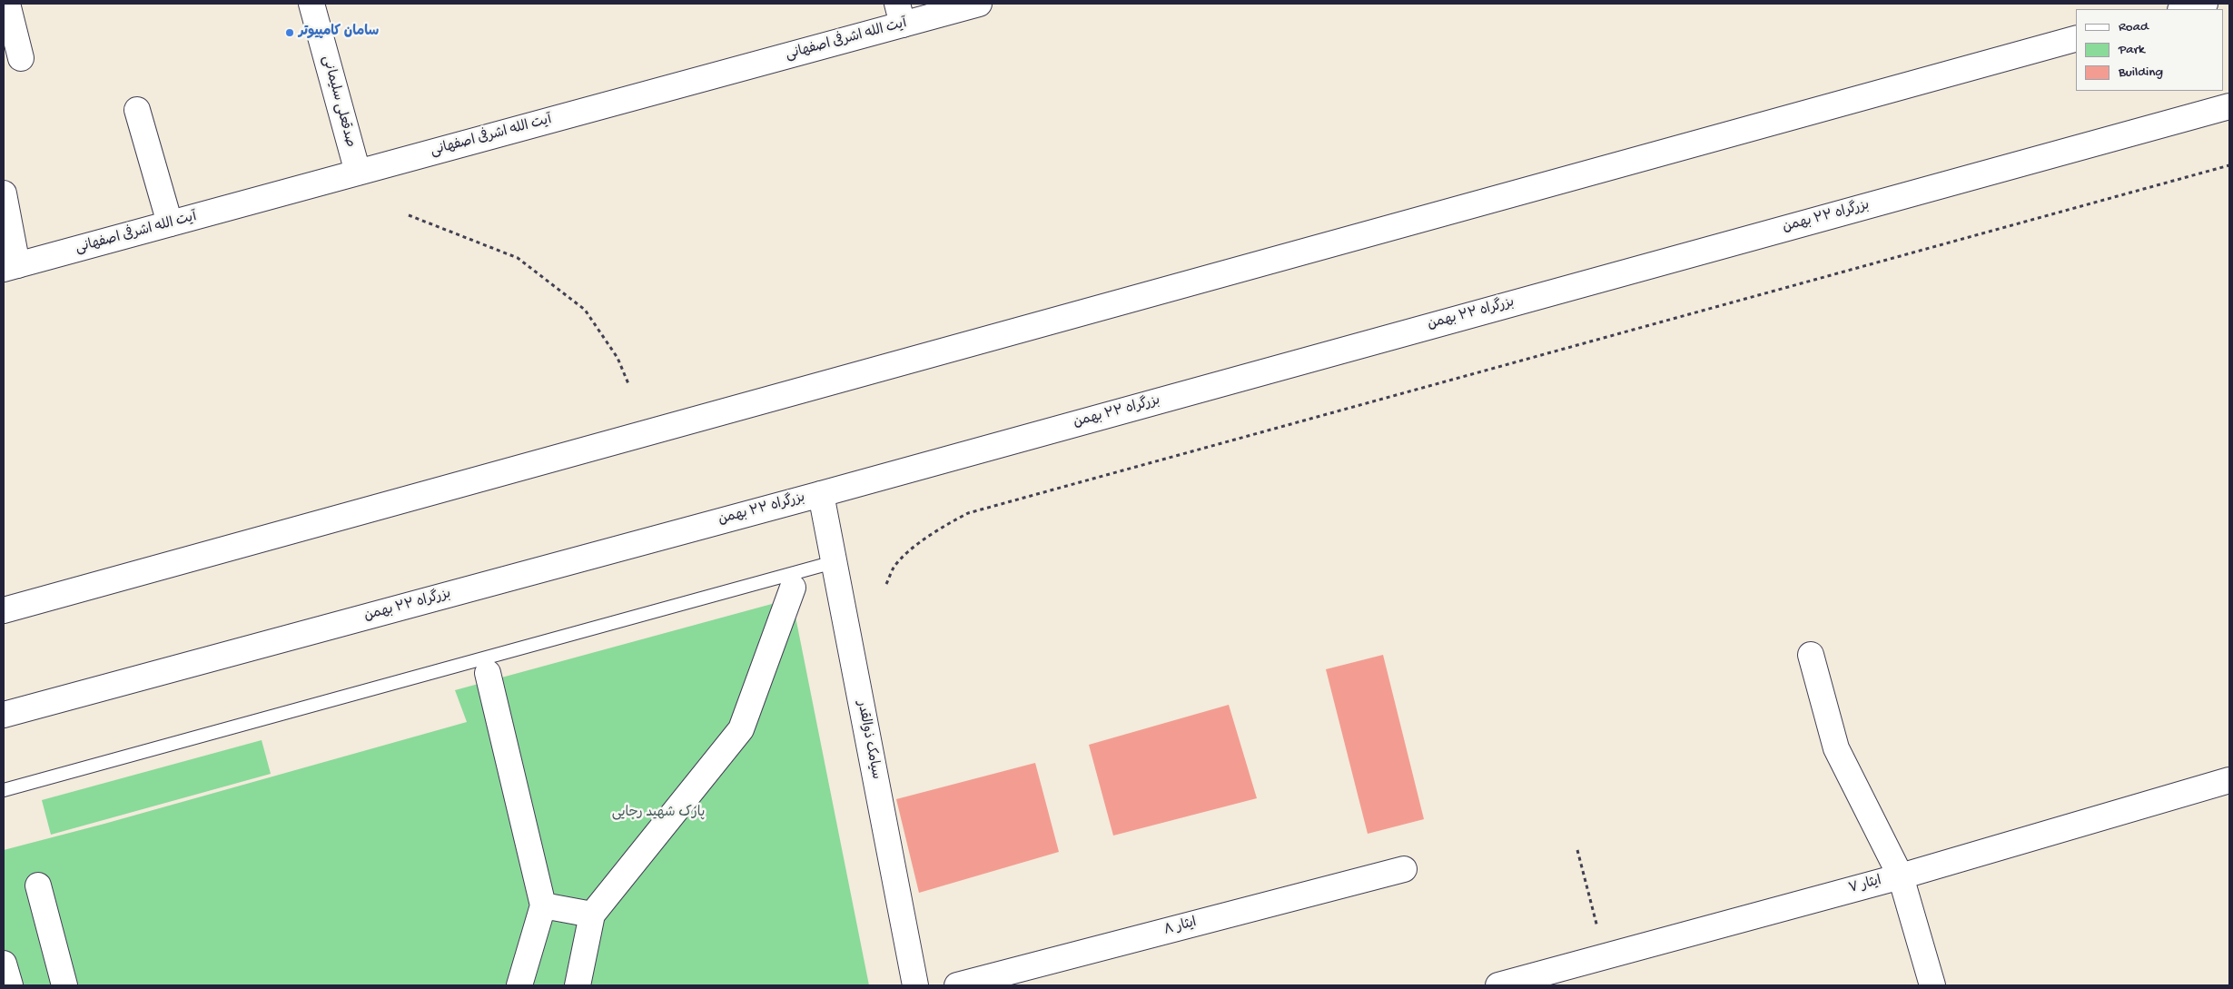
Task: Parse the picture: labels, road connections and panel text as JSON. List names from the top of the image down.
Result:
{
  "streets": {
    "main road": [
      "آیت الله اشرفی اصفهانی",
      "صدقعلی سلیمانی",
      "بزرگراه ۲۲ بهمن",
      "سیامک ذوالقدر",
      "ایثار ۷",
      "ایثار ۸"
    ]
  },
  "crossings": [
    ["آیت الله اشرفی اصفهانی", "صدقعلی سلیمانی"],
    ["بزرگراه ۲۲ بهمن", "سیامک ذوالقدر"]
  ],
  "parks": ["پارک شهید رجایی"],
  "places": ["سامان کامپیوتر"],
  "legend": ["Road", "Park", "Building"]
}
